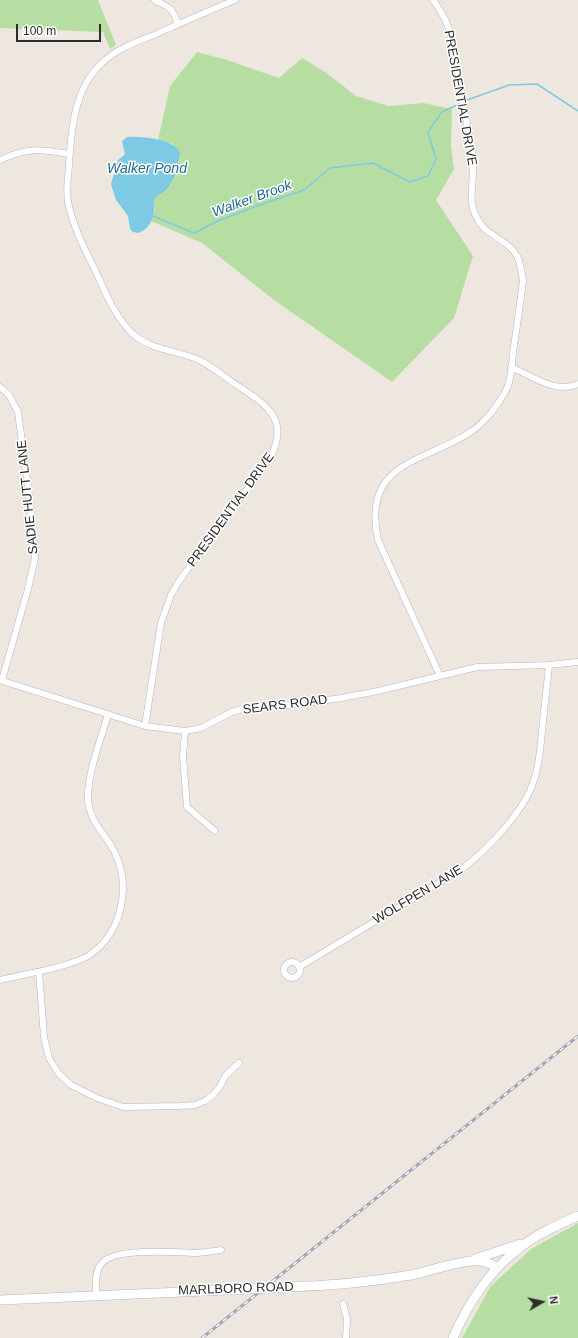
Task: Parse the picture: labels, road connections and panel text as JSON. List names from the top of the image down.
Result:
{
  "streets": {
    "main road": ["MARLBORO ROAD"],
    "street": [
      "PRESIDENTIAL DRIVE",
      "SADIE HUTT LANE",
      "SEARS ROAD",
      "WOLFPEN LANE"
    ]
  },
  "crossings": [
    ["PRESIDENTIAL DRIVE", "SEARS ROAD"],
    ["SADIE HUTT LANE", "SEARS ROAD"],
    ["SEARS ROAD", "WOLFPEN LANE"]
  ],
  "water": ["Walker Pond", "Walker Brook"],
  "scale_bar": "100 m",
  "north": "right"
}
